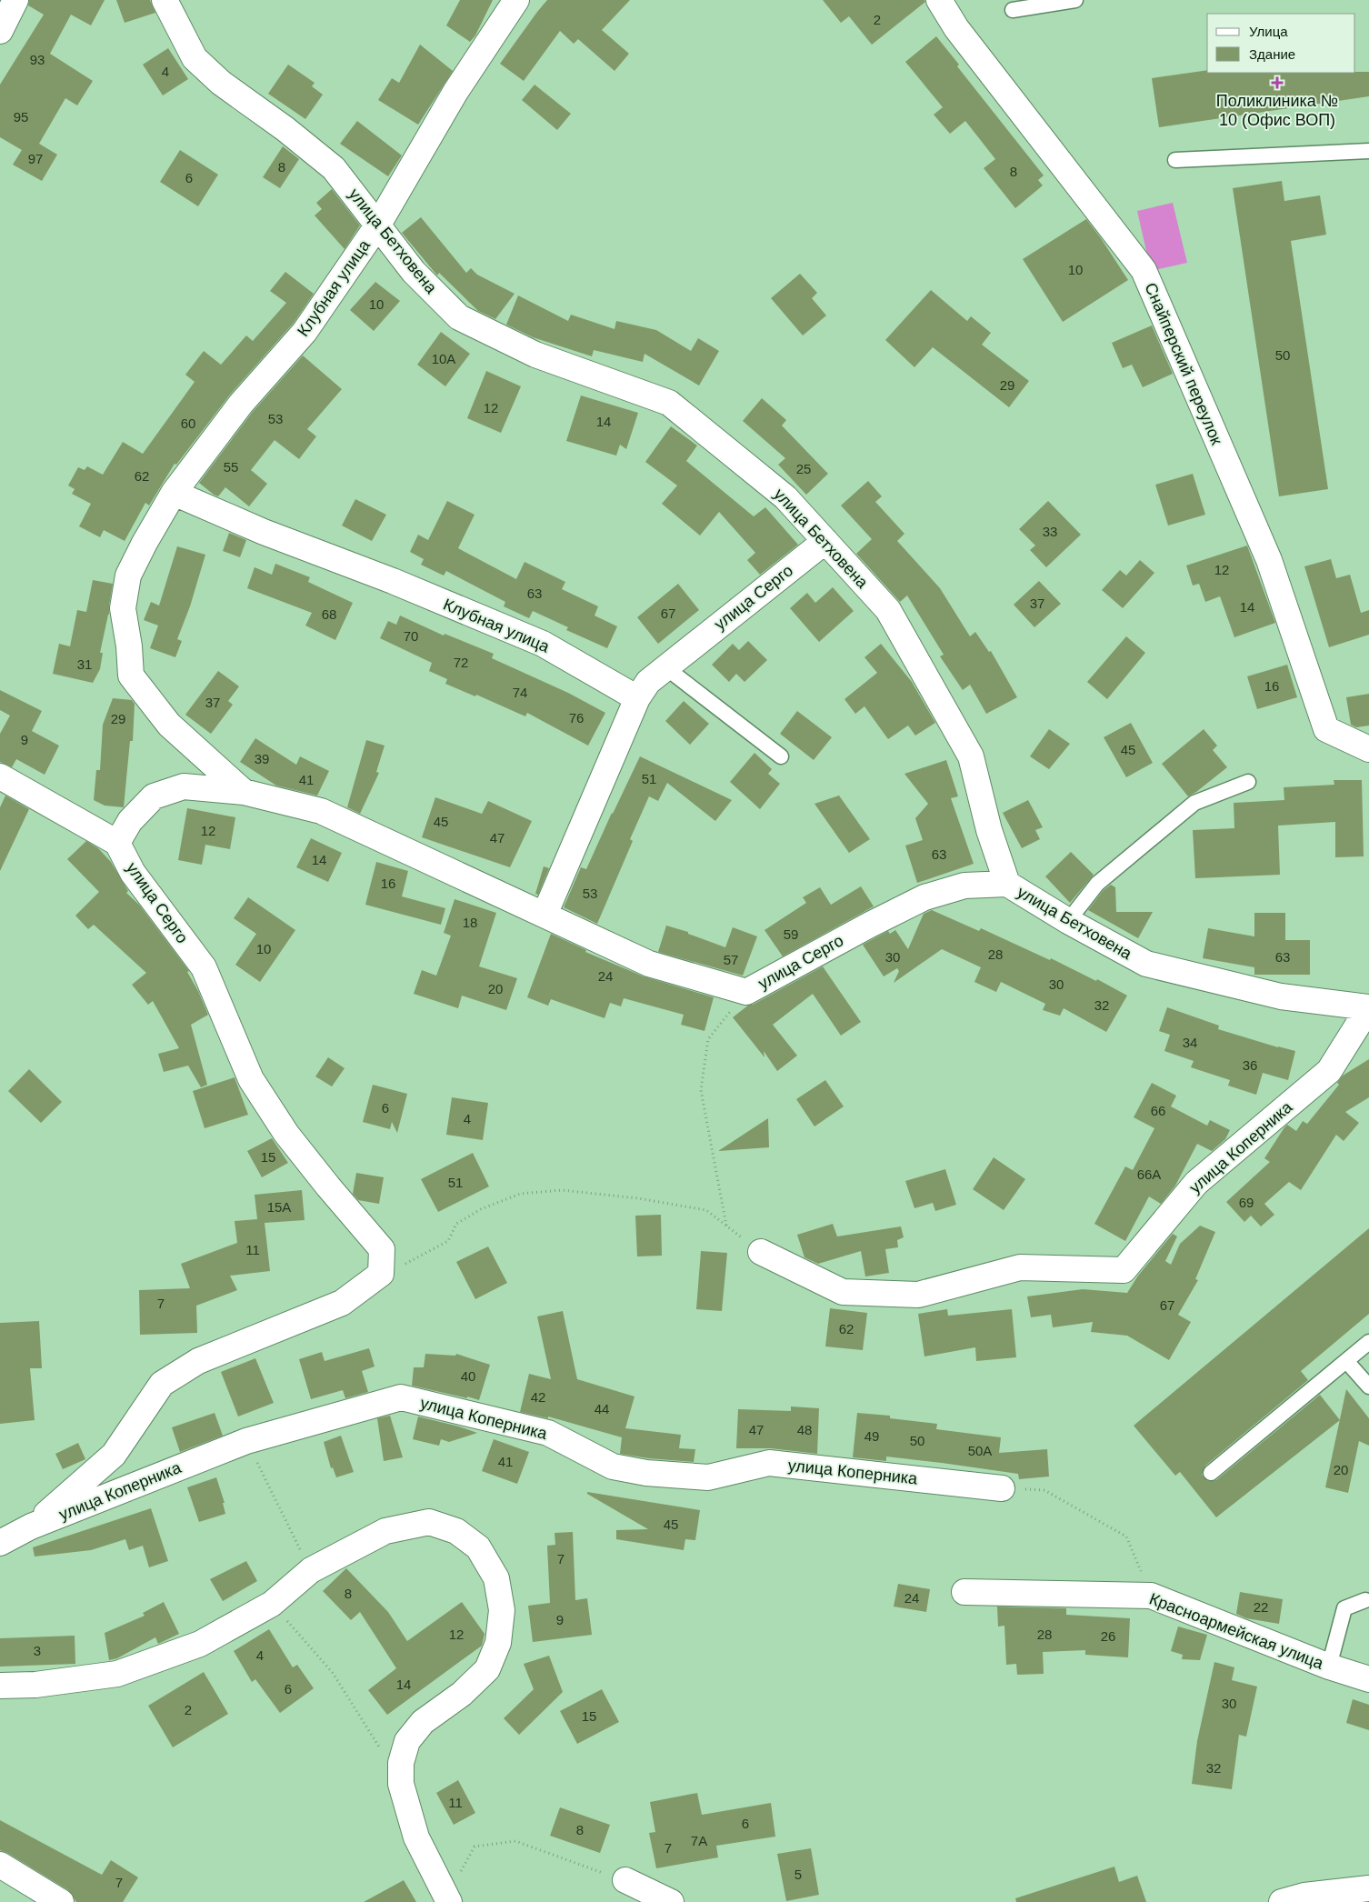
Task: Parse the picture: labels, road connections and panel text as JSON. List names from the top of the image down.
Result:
{
  "streets": {
    "street": [
      "улица Бетховена",
      "Клубная улица",
      "Снайперский переулок",
      "улица Серго",
      "улица Коперника",
      "Красноармейская улица"
    ]
  },
  "crossings": [
    ["улица Бетховена", "Клубная улица"],
    ["улица Бетховена", "улица Серго"],
    ["улица Бетховена", "улица Коперника"],
    ["Клубная улица", "улица Серго"],
    ["улица Серго", "улица Коперника"]
  ],
  "places": {
    "health": ["Поликлиника № 10 (Офис ВОП)"]
  },
  "house_numbers": [
    "2",
    "93",
    "4",
    "95",
    "97",
    "8",
    "8",
    "6",
    "10",
    "10",
    "50",
    "10А",
    "29",
    "12",
    "53",
    "14",
    "60",
    "55",
    "25",
    "62",
    "33",
    "12",
    "63",
    "37",
    "14",
    "67",
    "68",
    "70",
    "72",
    "31",
    "16",
    "74",
    "37",
    "76",
    "29",
    "9",
    "45",
    "39",
    "51",
    "41",
    "45",
    "12",
    "47",
    "63",
    "14",
    "16",
    "53",
    "18",
    "59",
    "10",
    "28",
    "30",
    "63",
    "57",
    "24",
    "30",
    "20",
    "32",
    "34",
    "36",
    "6",
    "66",
    "4",
    "15",
    "66А",
    "51",
    "69",
    "15А",
    "11",
    "7",
    "67",
    "62",
    "40",
    "42",
    "44",
    "47",
    "48",
    "49",
    "50",
    "50А",
    "41",
    "20",
    "45",
    "7",
    "8",
    "24",
    "22",
    "9",
    "12",
    "28",
    "26",
    "3",
    "4",
    "14",
    "6",
    "30",
    "2",
    "15",
    "32",
    "11",
    "6",
    "8",
    "7А",
    "7",
    "5",
    "7"
  ],
  "legend": ["Улица", "Здание"]
}
